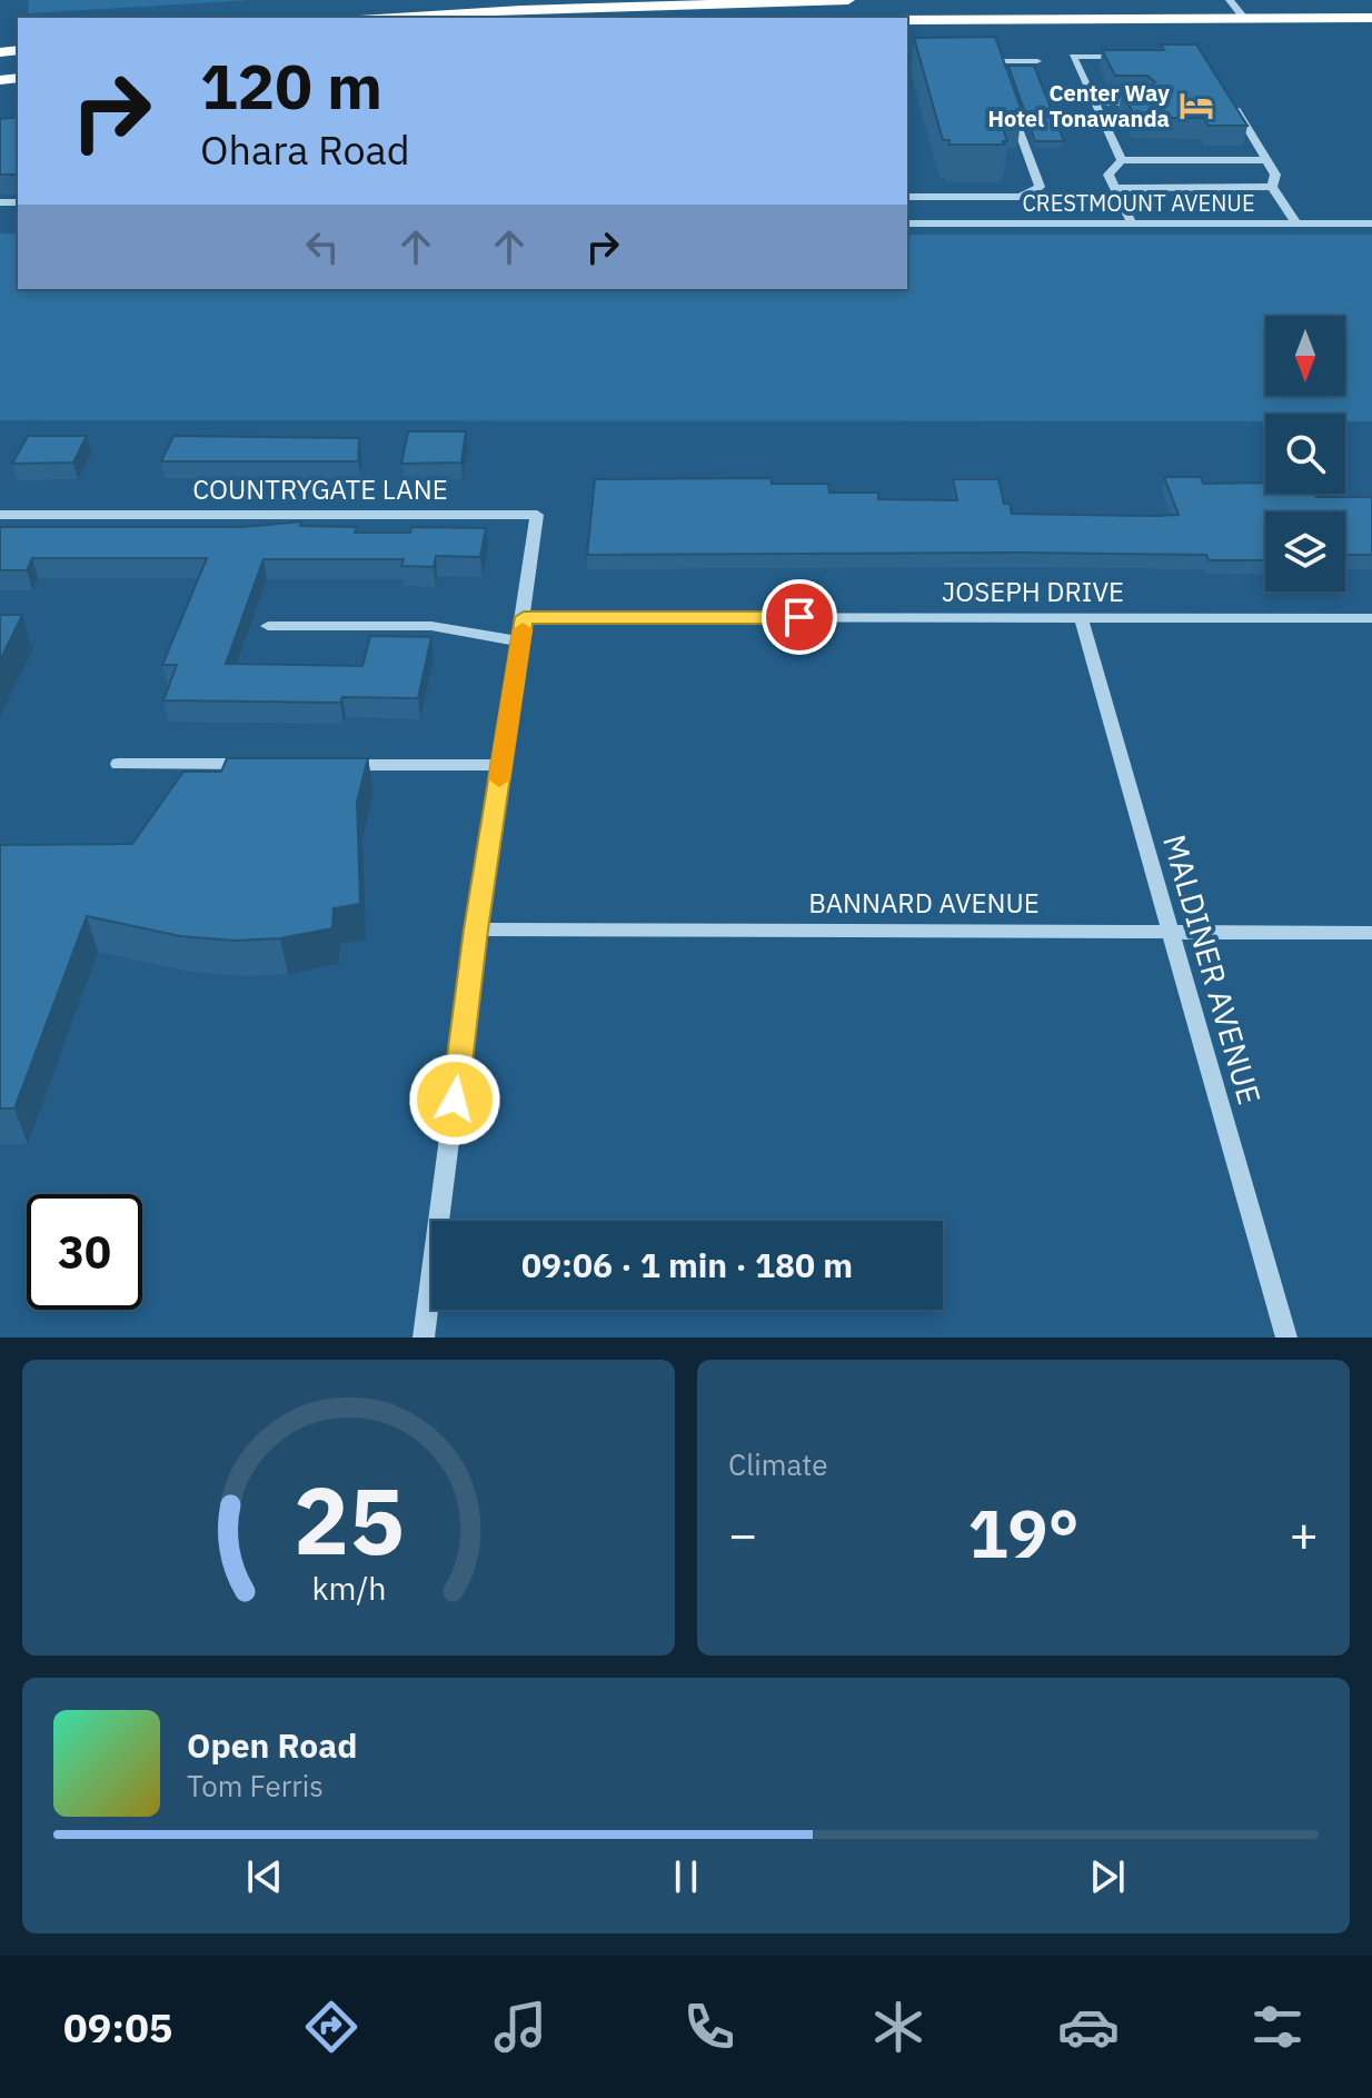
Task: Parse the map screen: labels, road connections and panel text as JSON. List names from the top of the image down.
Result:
{
  "streets": {
    "street": [
      "CRESTMOUNT AVENUE",
      "COUNTRYGATE LANE",
      "JOSEPH DRIVE",
      "BANNARD AVENUE",
      "MALDINER AVENUE"
    ]
  },
  "crossings": [
    ["COUNTRYGATE LANE", "JOSEPH DRIVE"],
    ["JOSEPH DRIVE", "MALDINER AVENUE"],
    ["BANNARD AVENUE", "MALDINER AVENUE"]
  ],
  "places": {
    "hotel": ["Center Way Hotel Tonawanda"]
  },
  "north": "bottom",
  "page": {
    "turn": ["120 m", "Ohara Road"],
    "limit": "30",
    "trip": "09:06 · 1 min · 180 m",
    "tile": "Climate",
    "heat": ["−", "19°", "+"],
    "song": ["Open Road", "Tom Ferris"],
    "tabs": "09:05",
    "gauge": ["25", "km/h"]
  }
}
